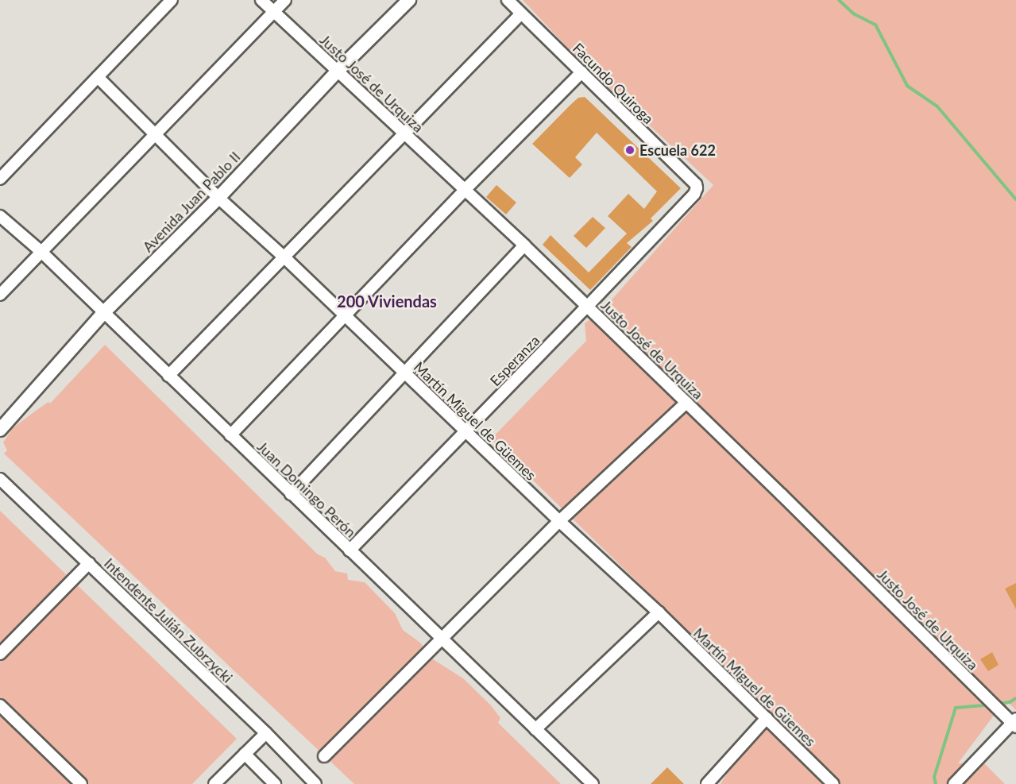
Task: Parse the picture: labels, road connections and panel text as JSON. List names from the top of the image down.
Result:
{
  "streets": {
    "street": [
      "Justo José de Urquiza",
      "Facundo Quiroga",
      "Avenida Juan Pablo II",
      "Esperanza",
      "Martín Miguel de Güemes",
      "Juan Domingo Perón",
      "Intendente Julián Zubrzycki"
    ]
  },
  "crossings": [
    ["Justo José de Urquiza", "Avenida Juan Pablo II"],
    ["Justo José de Urquiza", "Esperanza"],
    ["Facundo Quiroga", "Esperanza"],
    ["Avenida Juan Pablo II", "Martín Miguel de Güemes"],
    ["Avenida Juan Pablo II", "Juan Domingo Perón"],
    ["Esperanza", "Martín Miguel de Güemes"],
    ["Esperanza", "Juan Domingo Perón"]
  ],
  "districts": ["200 Viviendas"],
  "places": ["Escuela 622"]
}
